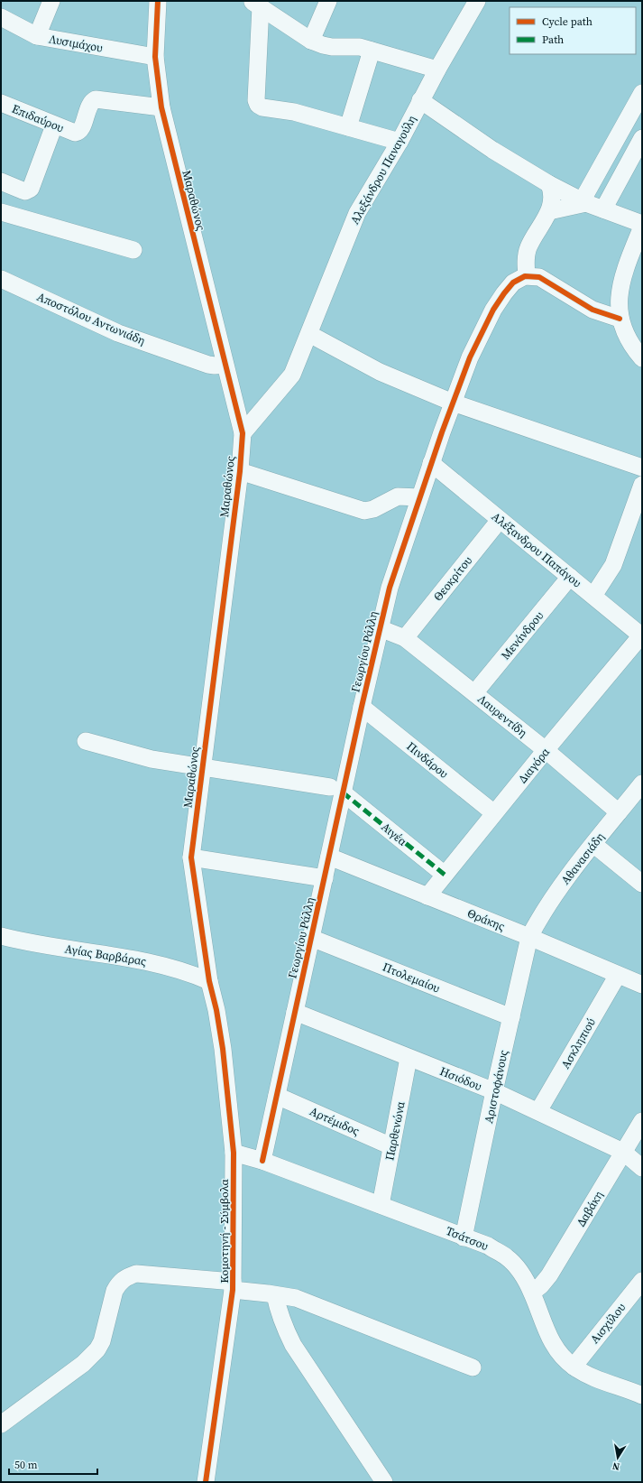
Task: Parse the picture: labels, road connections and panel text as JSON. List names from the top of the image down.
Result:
{
  "streets": {
    "street": [
      "Λυσιμάχου",
      "Επιδαύρου",
      "Αλεξάνδρου Παναγούλη",
      "Μαραθώνος",
      "Αποστόλου Αντωνιάδη",
      "Αλέξανδρου Παπάγου",
      "Θεοκρίτου",
      "Μενάνδρου",
      "Γεωργίου Ράλλη",
      "Λαυρεντίδη",
      "Πινδάρου",
      "Διαγόρα",
      "Αιγέα",
      "Αθανασιάδη",
      "Θράκης",
      "Αγίας Βαρβάρας",
      "Πτολεμαίου",
      "Ασκληπιού",
      "Ησιόδου",
      "Αριστοφάνους",
      "Αρτέμιδος",
      "Παρθενώνα",
      "Δαβάκη",
      "Κομοτηνή - Σύμβολα",
      "Τσάτσου",
      "Αισχύλου"
    ]
  },
  "crossings": [
    ["Λυσιμάχου", "Μαραθώνος"],
    ["Επιδαύρου", "Μαραθώνος"],
    ["Αλεξάνδρου Παναγούλη", "Μαραθώνος"],
    ["Μαραθώνος", "Αποστόλου Αντωνιάδη"],
    ["Μαραθώνος", "Αγίας Βαρβάρας"],
    ["Μαραθώνος", "Κομοτηνή - Σύμβολα"],
    ["Αλέξανδρου Παπάγου", "Θεοκρίτου"],
    ["Αλέξανδρου Παπάγου", "Μενάνδρου"],
    ["Αλέξανδρου Παπάγου", "Γεωργίου Ράλλη"],
    ["Αλέξανδρου Παπάγου", "Διαγόρα"],
    ["Θεοκρίτου", "Λαυρεντίδη"],
    ["Μενάνδρου", "Λαυρεντίδη"],
    ["Γεωργίου Ράλλη", "Λαυρεντίδη"],
    ["Γεωργίου Ράλλη", "Πινδάρου"],
    ["Γεωργίου Ράλλη", "Αιγέα"],
    ["Γεωργίου Ράλλη", "Θράκης"],
    ["Γεωργίου Ράλλη", "Πτολεμαίου"],
    ["Γεωργίου Ράλλη", "Ησιόδου"],
    ["Γεωργίου Ράλλη", "Αρτέμιδος"],
    ["Γεωργίου Ράλλη", "Τσάτσου"],
    ["Λαυρεντίδη", "Διαγόρα"],
    ["Λαυρεντίδη", "Αθανασιάδη"],
    ["Πινδάρου", "Διαγόρα"],
    ["Διαγόρα", "Αιγέα"],
    ["Διαγόρα", "Θράκης"],
    ["Αθανασιάδη", "Θράκης"],
    ["Αθανασιάδη", "Αριστοφάνους"],
    ["Θράκης", "Ασκληπιού"],
    ["Θράκης", "Αριστοφάνους"],
    ["Αγίας Βαρβάρας", "Κομοτηνή - Σύμβολα"],
    ["Πτολεμαίου", "Αριστοφάνους"],
    ["Ασκληπιού", "Ησιόδου"],
    ["Ησιόδου", "Αριστοφάνους"],
    ["Ησιόδου", "Παρθενώνα"],
    ["Ησιόδου", "Δαβάκη"],
    ["Αριστοφάνους", "Τσάτσου"],
    ["Αρτέμιδος", "Παρθενώνα"],
    ["Παρθενώνα", "Τσάτσου"],
    ["Δαβάκη", "Τσάτσου"],
    ["Κομοτηνή - Σύμβολα", "Τσάτσου"],
    ["Τσάτσου", "Αισχύλου"]
  ],
  "legend": ["Cycle path", "Path"],
  "scale_bar": "50 m",
  "north": "bottom"
}
